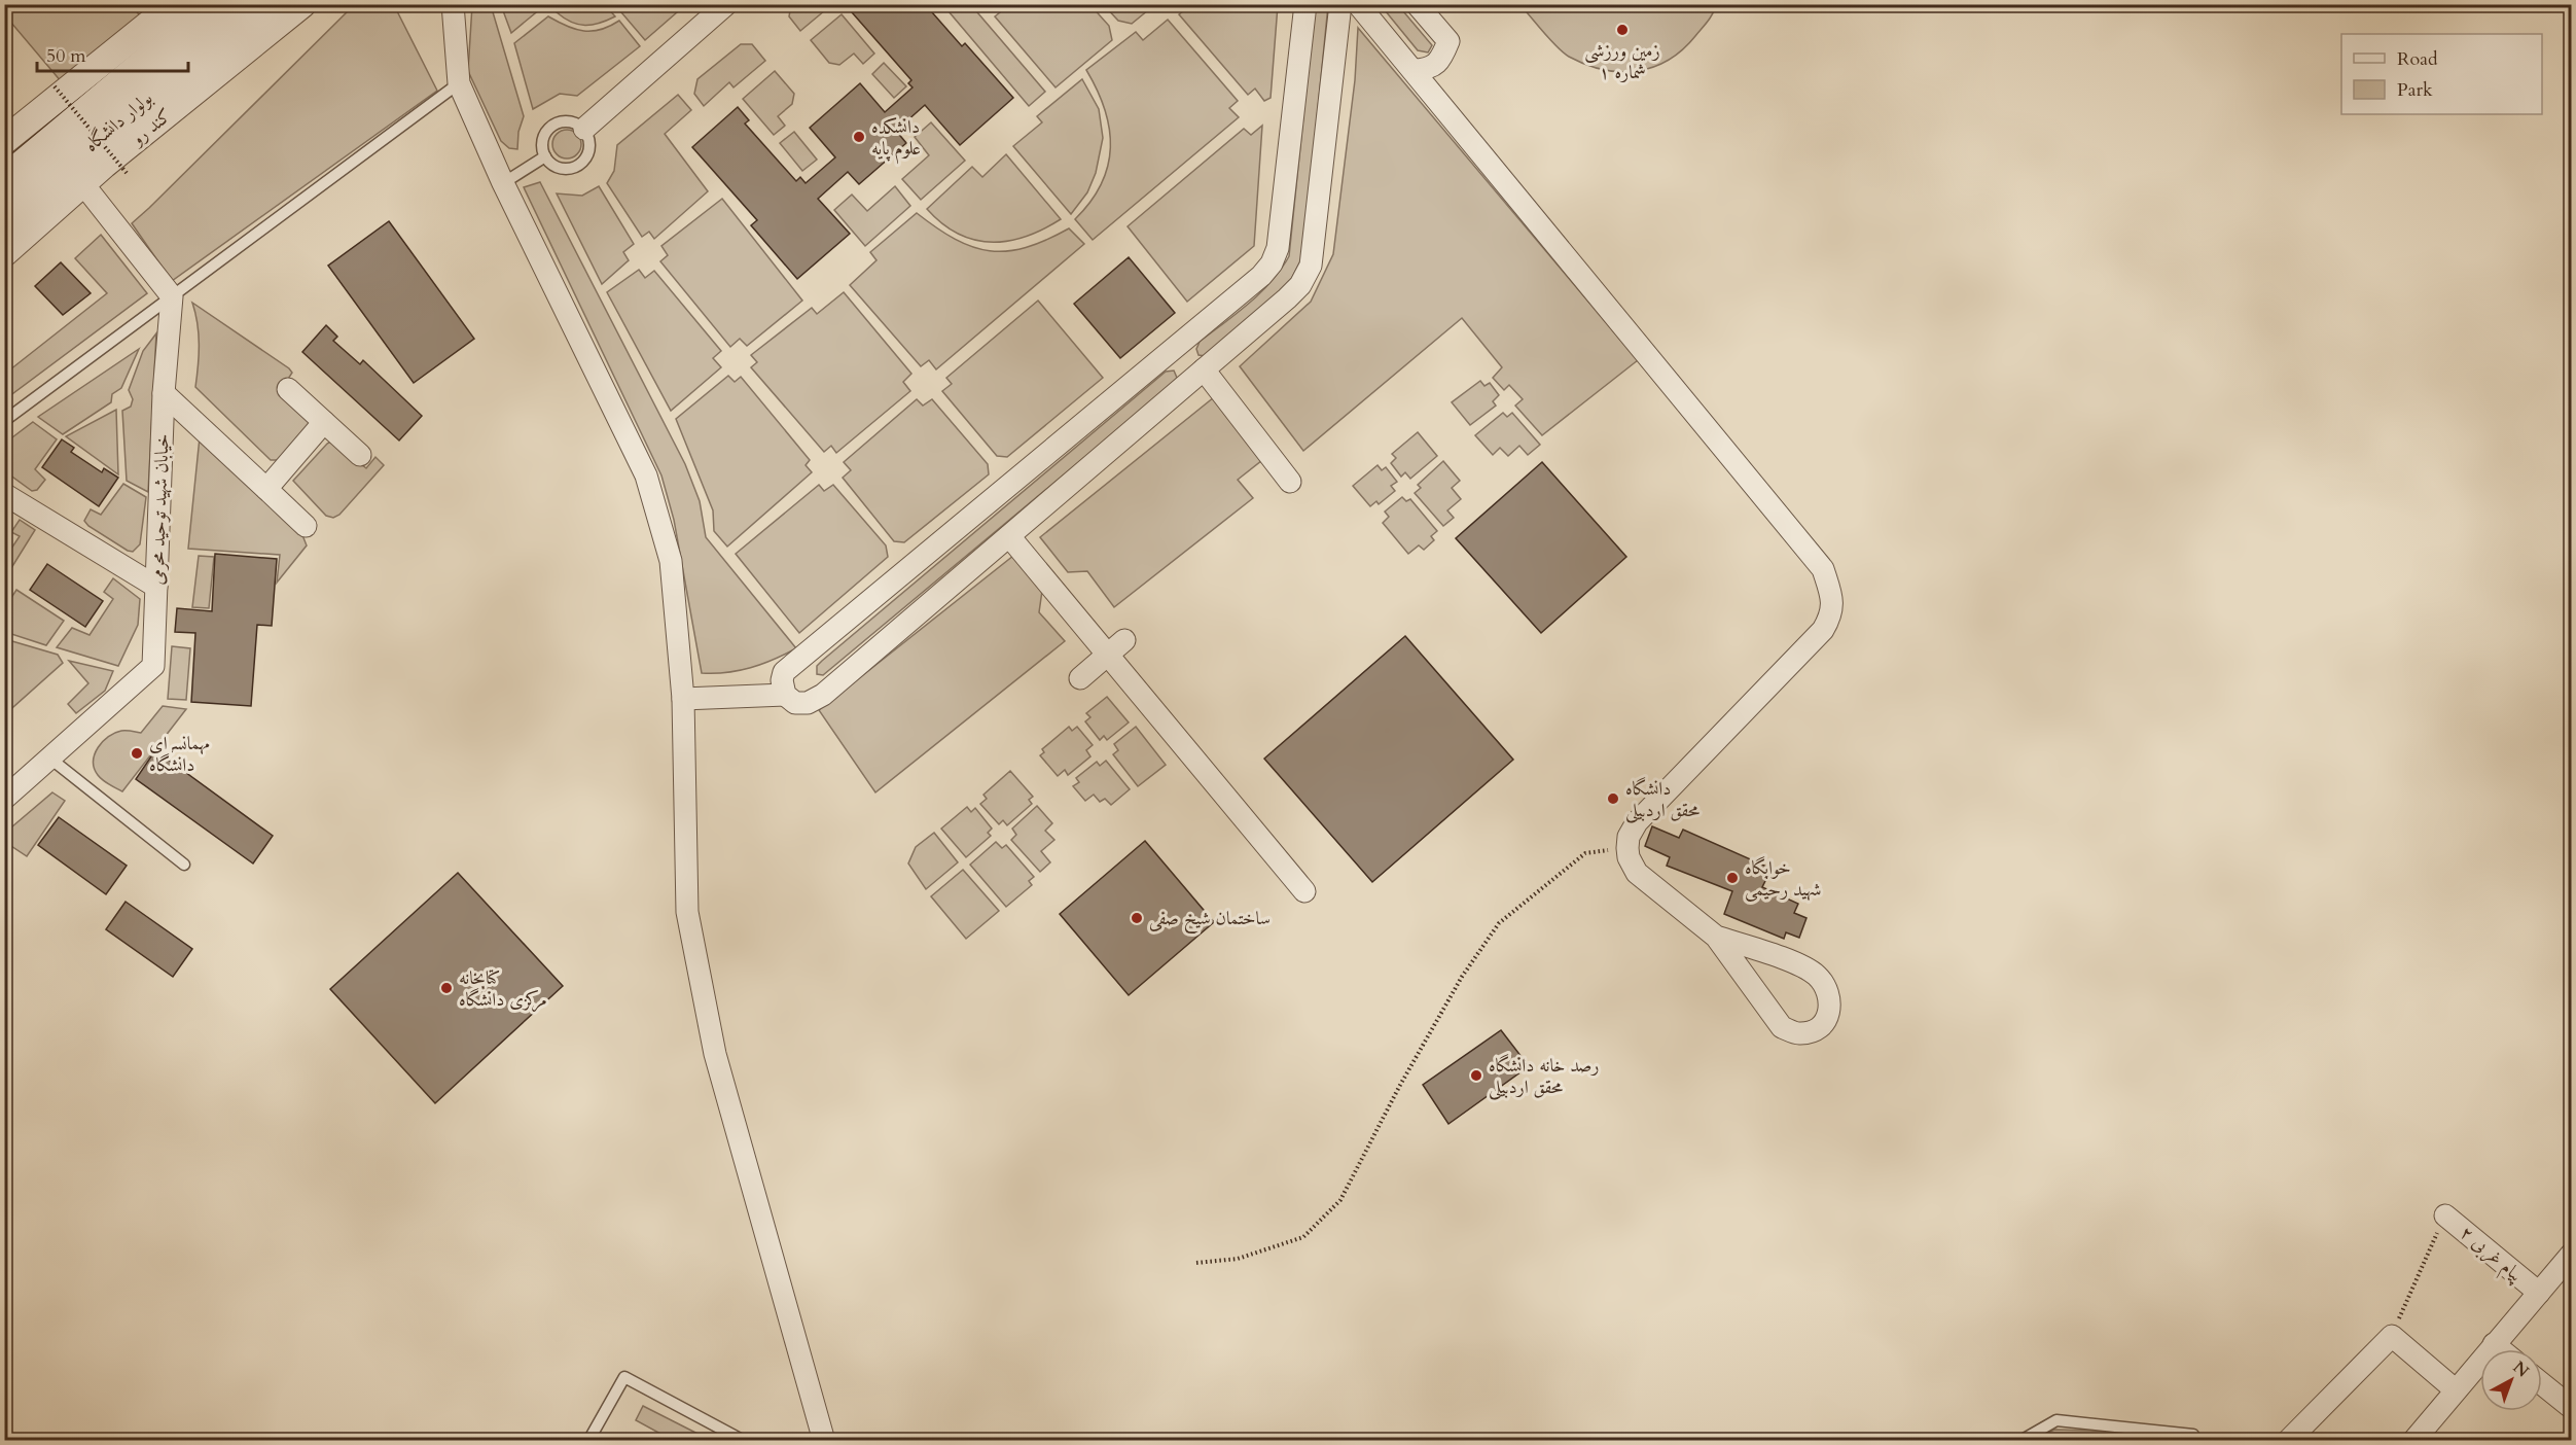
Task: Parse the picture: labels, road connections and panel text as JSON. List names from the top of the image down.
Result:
{
  "streets": {
    "main road": ["بولوار دانشگاه"],
    "street": ["کند رو", "خیابان شهید توحید محرمی", "پیام غربی ۲"]
  },
  "places": [
    "زمین ورزشی شماره ۱",
    "دانشکده علوم پایه",
    "مهمانسرای دانشگاه",
    "دانشگاه محقق اردبیلی",
    "خوابگاه شهید رحیمی",
    "ساختمان شیخ صفی",
    "کتابخانه مرکزی دانشگاه",
    "رصد خانه دانشگاه محقق اردبیلی"
  ],
  "legend": ["Road", "Park"],
  "scale_bar": "50 m",
  "north": "top right"
}
